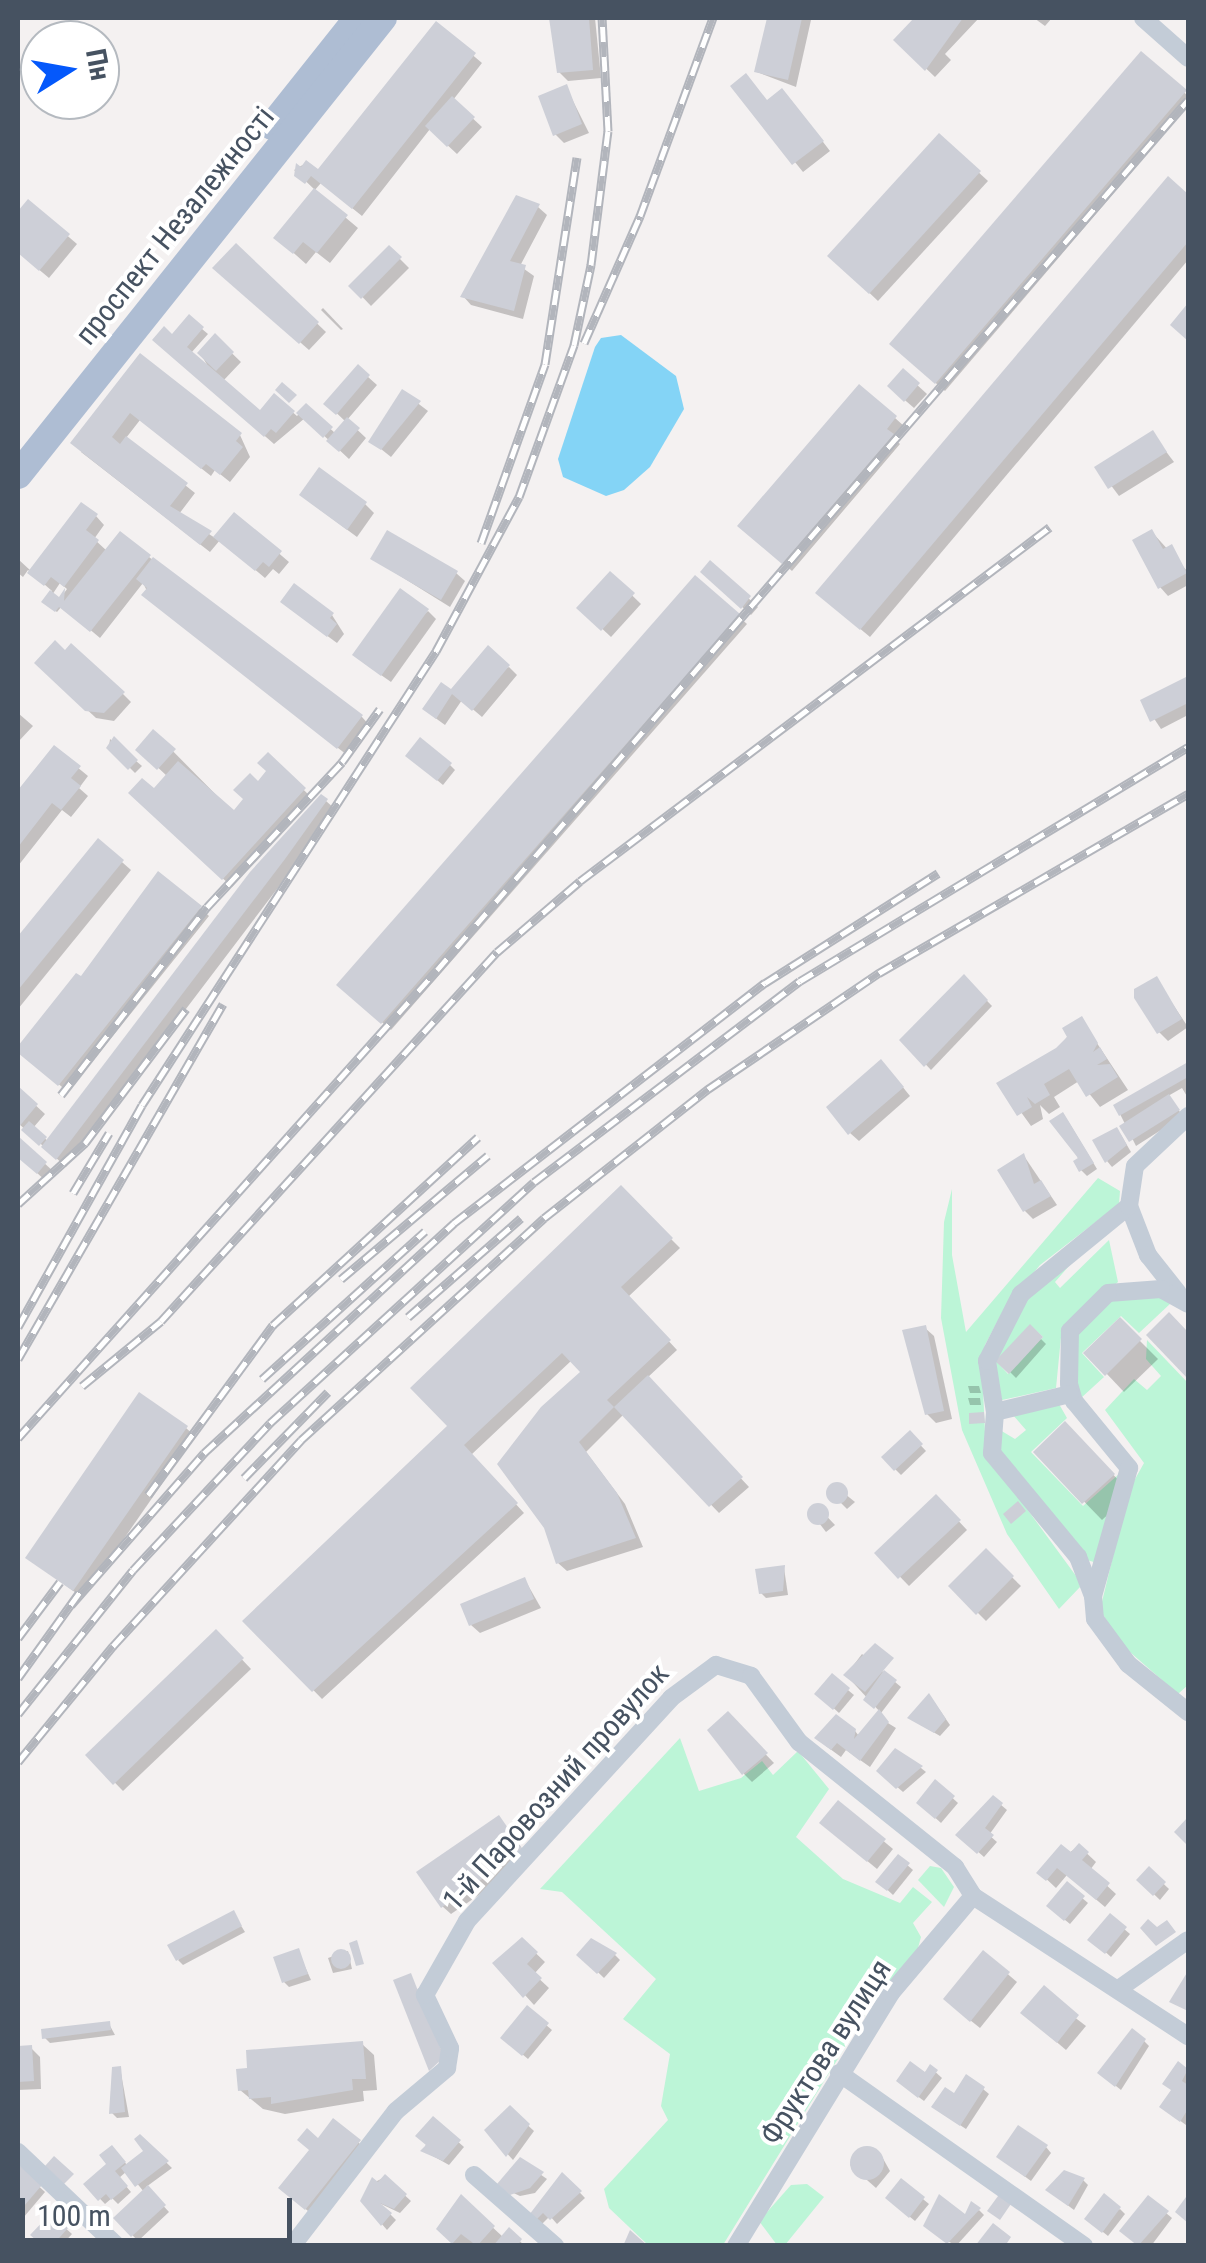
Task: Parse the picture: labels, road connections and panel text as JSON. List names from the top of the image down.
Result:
{
  "streets": {
    "main road": ["проспект Незалежності"],
    "street": ["1-й Паровозний провулок", "Фруктова вулиця"]
  },
  "crossings": [
    ["1-й Паровозний провулок", "Фруктова вулиця"]
  ],
  "scale_bar": "100 m",
  "north": "right"
}
